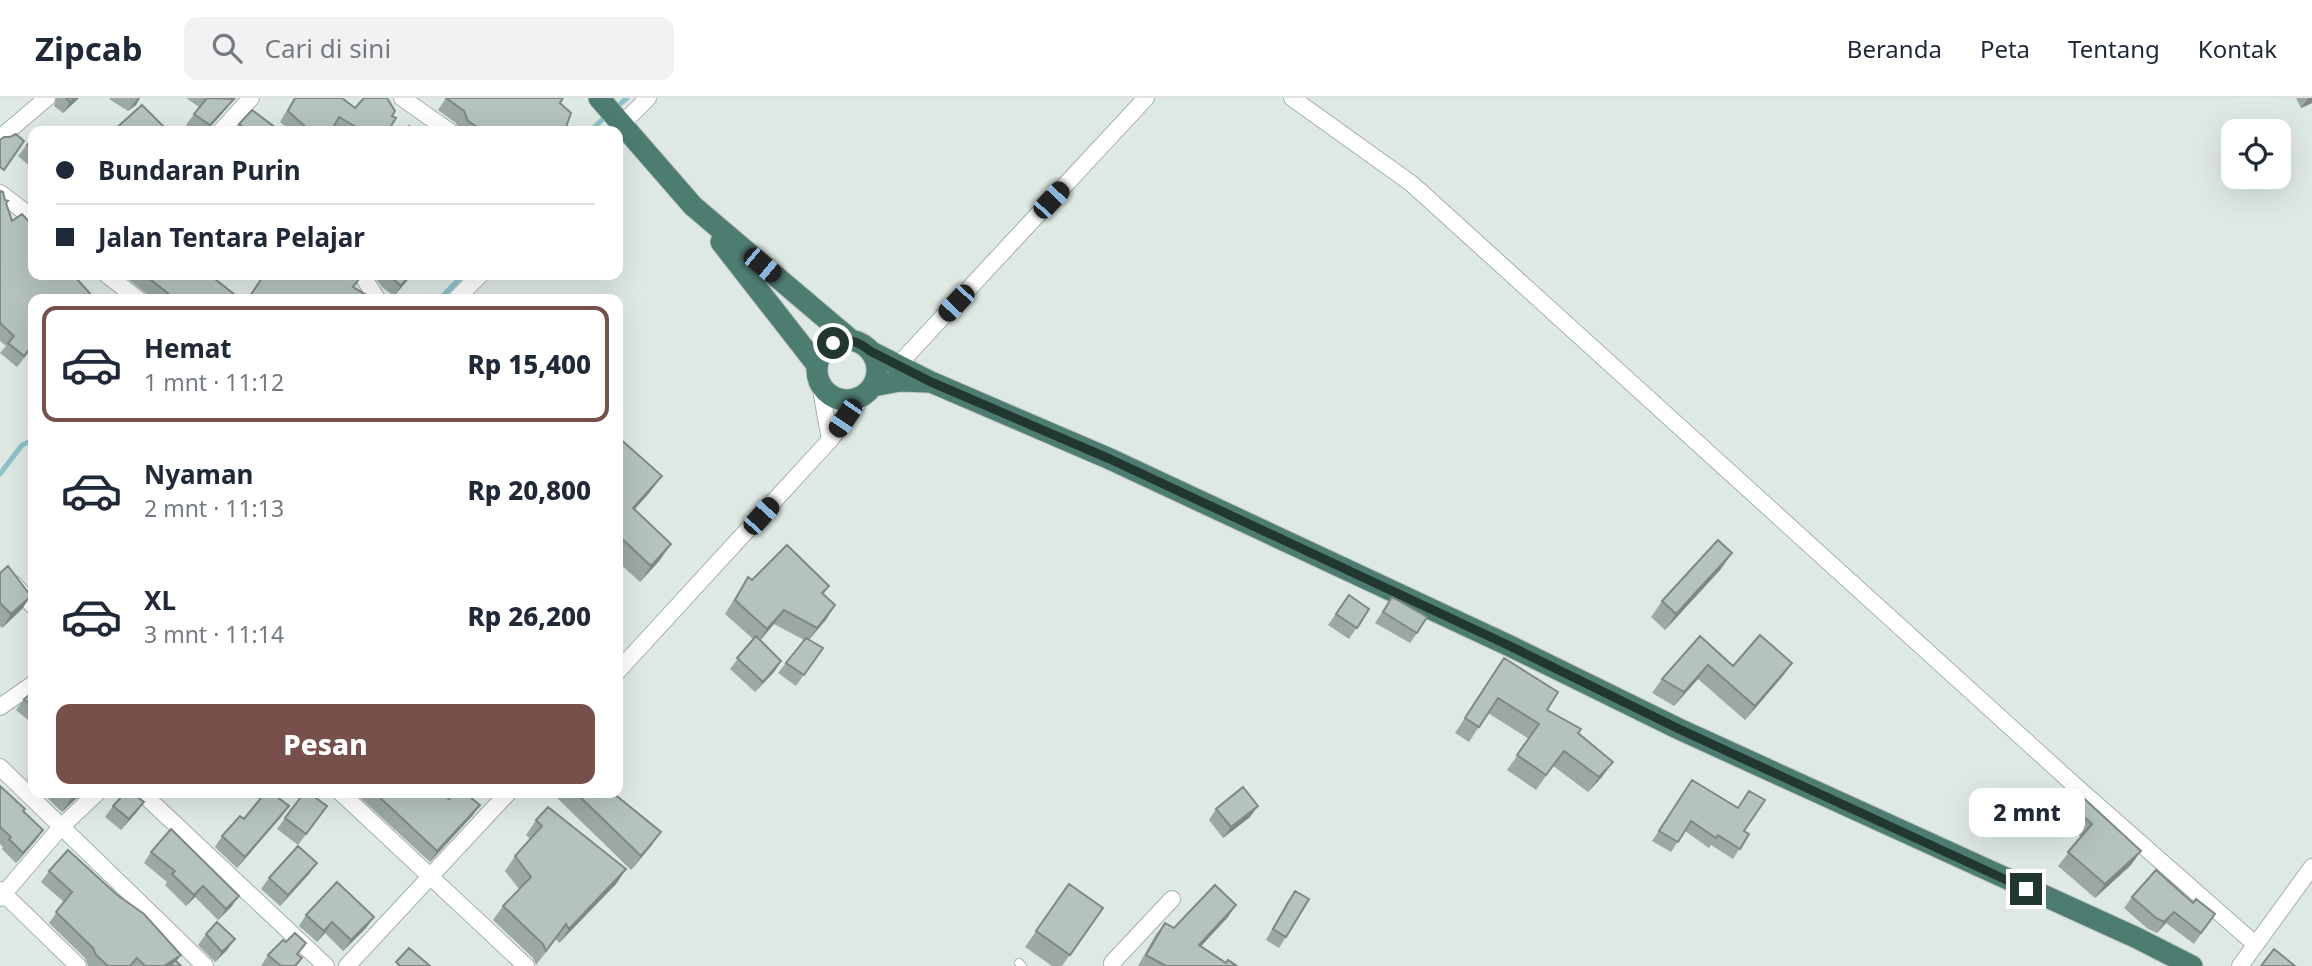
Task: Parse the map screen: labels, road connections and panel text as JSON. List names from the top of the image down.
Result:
{
  "page": {
    "header": "Zipcab",
    "search": "Cari di sini",
    "nav": [
      "Beranda",
      "Peta",
      "Tentang",
      "Kontak"
    ],
    "banner": ["Bundaran Purin", "Jalan Tentara Pelajar"],
    "list": [
      {
        "name": "Hemat",
        "note": "1 mnt · 11:12",
        "value": "Rp 15,400"
      },
      {
        "name": "Nyaman",
        "note": "2 mnt · 11:13",
        "value": "Rp 20,800"
      },
      {
        "name": "XL",
        "note": "3 mnt · 11:14",
        "value": "Rp 26,200"
      }
    ],
    "buttons": "Pesan",
    "bubble": "2 mnt"
  }
}
